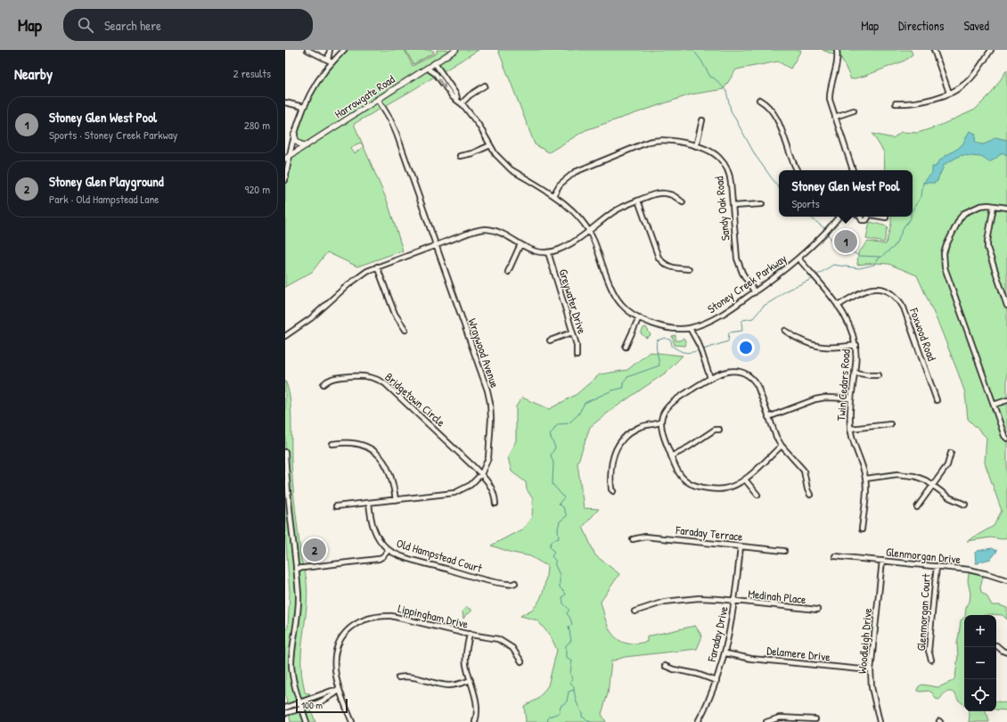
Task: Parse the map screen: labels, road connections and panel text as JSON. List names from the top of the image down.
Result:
{
  "streets": {
    "main road": ["Harrowgate Road"],
    "street": [
      "Sandy Oak Road",
      "Stoney Creek Parkway",
      "Greywater Drive",
      "Foxwood Road",
      "Wraywood Avenue",
      "Twin Cedars Road",
      "Bridgetown Circle",
      "Faraday Terrace",
      "Old Hampstead Court",
      "Glenmorgan Drive",
      "Medinah Place",
      "Glenmorgan Court",
      "Lippingham Drive",
      "Faraday Drive",
      "Woodleigh Drive",
      "Delamere Drive"
    ]
  },
  "crossings": [
    ["Harrowgate Road", "Stoney Creek Parkway"],
    ["Harrowgate Road", "Wraywood Avenue"],
    ["Sandy Oak Road", "Stoney Creek Parkway"],
    ["Stoney Creek Parkway", "Twin Cedars Road"],
    ["Foxwood Road", "Twin Cedars Road"],
    ["Wraywood Avenue", "Bridgetown Circle"],
    ["Wraywood Avenue", "Old Hampstead Court"],
    ["Faraday Terrace", "Faraday Drive"],
    ["Glenmorgan Drive", "Glenmorgan Court"],
    ["Glenmorgan Drive", "Woodleigh Drive"],
    ["Medinah Place", "Faraday Drive"],
    ["Faraday Drive", "Delamere Drive"],
    ["Woodleigh Drive", "Delamere Drive"]
  ],
  "scale_bar": "100 m",
  "page": {
    "header": "Map",
    "search": "Search here",
    "nav": ["Map", "Directions", "Saved"],
    "heading": ["Nearby", "2 results"],
    "list": [
      {
        "mark": "1",
        "name": "Stoney Glen West Pool",
        "note": "Sports · Stoney Creek Parkway",
        "value": "280 m"
      },
      {
        "mark": "2",
        "name": "Stoney Glen Playground",
        "note": "Park · Old Hampstead Lane",
        "value": "920 m"
      }
    ],
    "popup": ["Stoney Glen West Pool", "Sports"],
    "pins": ["1", "2"],
    "map_buttons": ["+", "−"],
    "scale": "100 m"
  }
}
